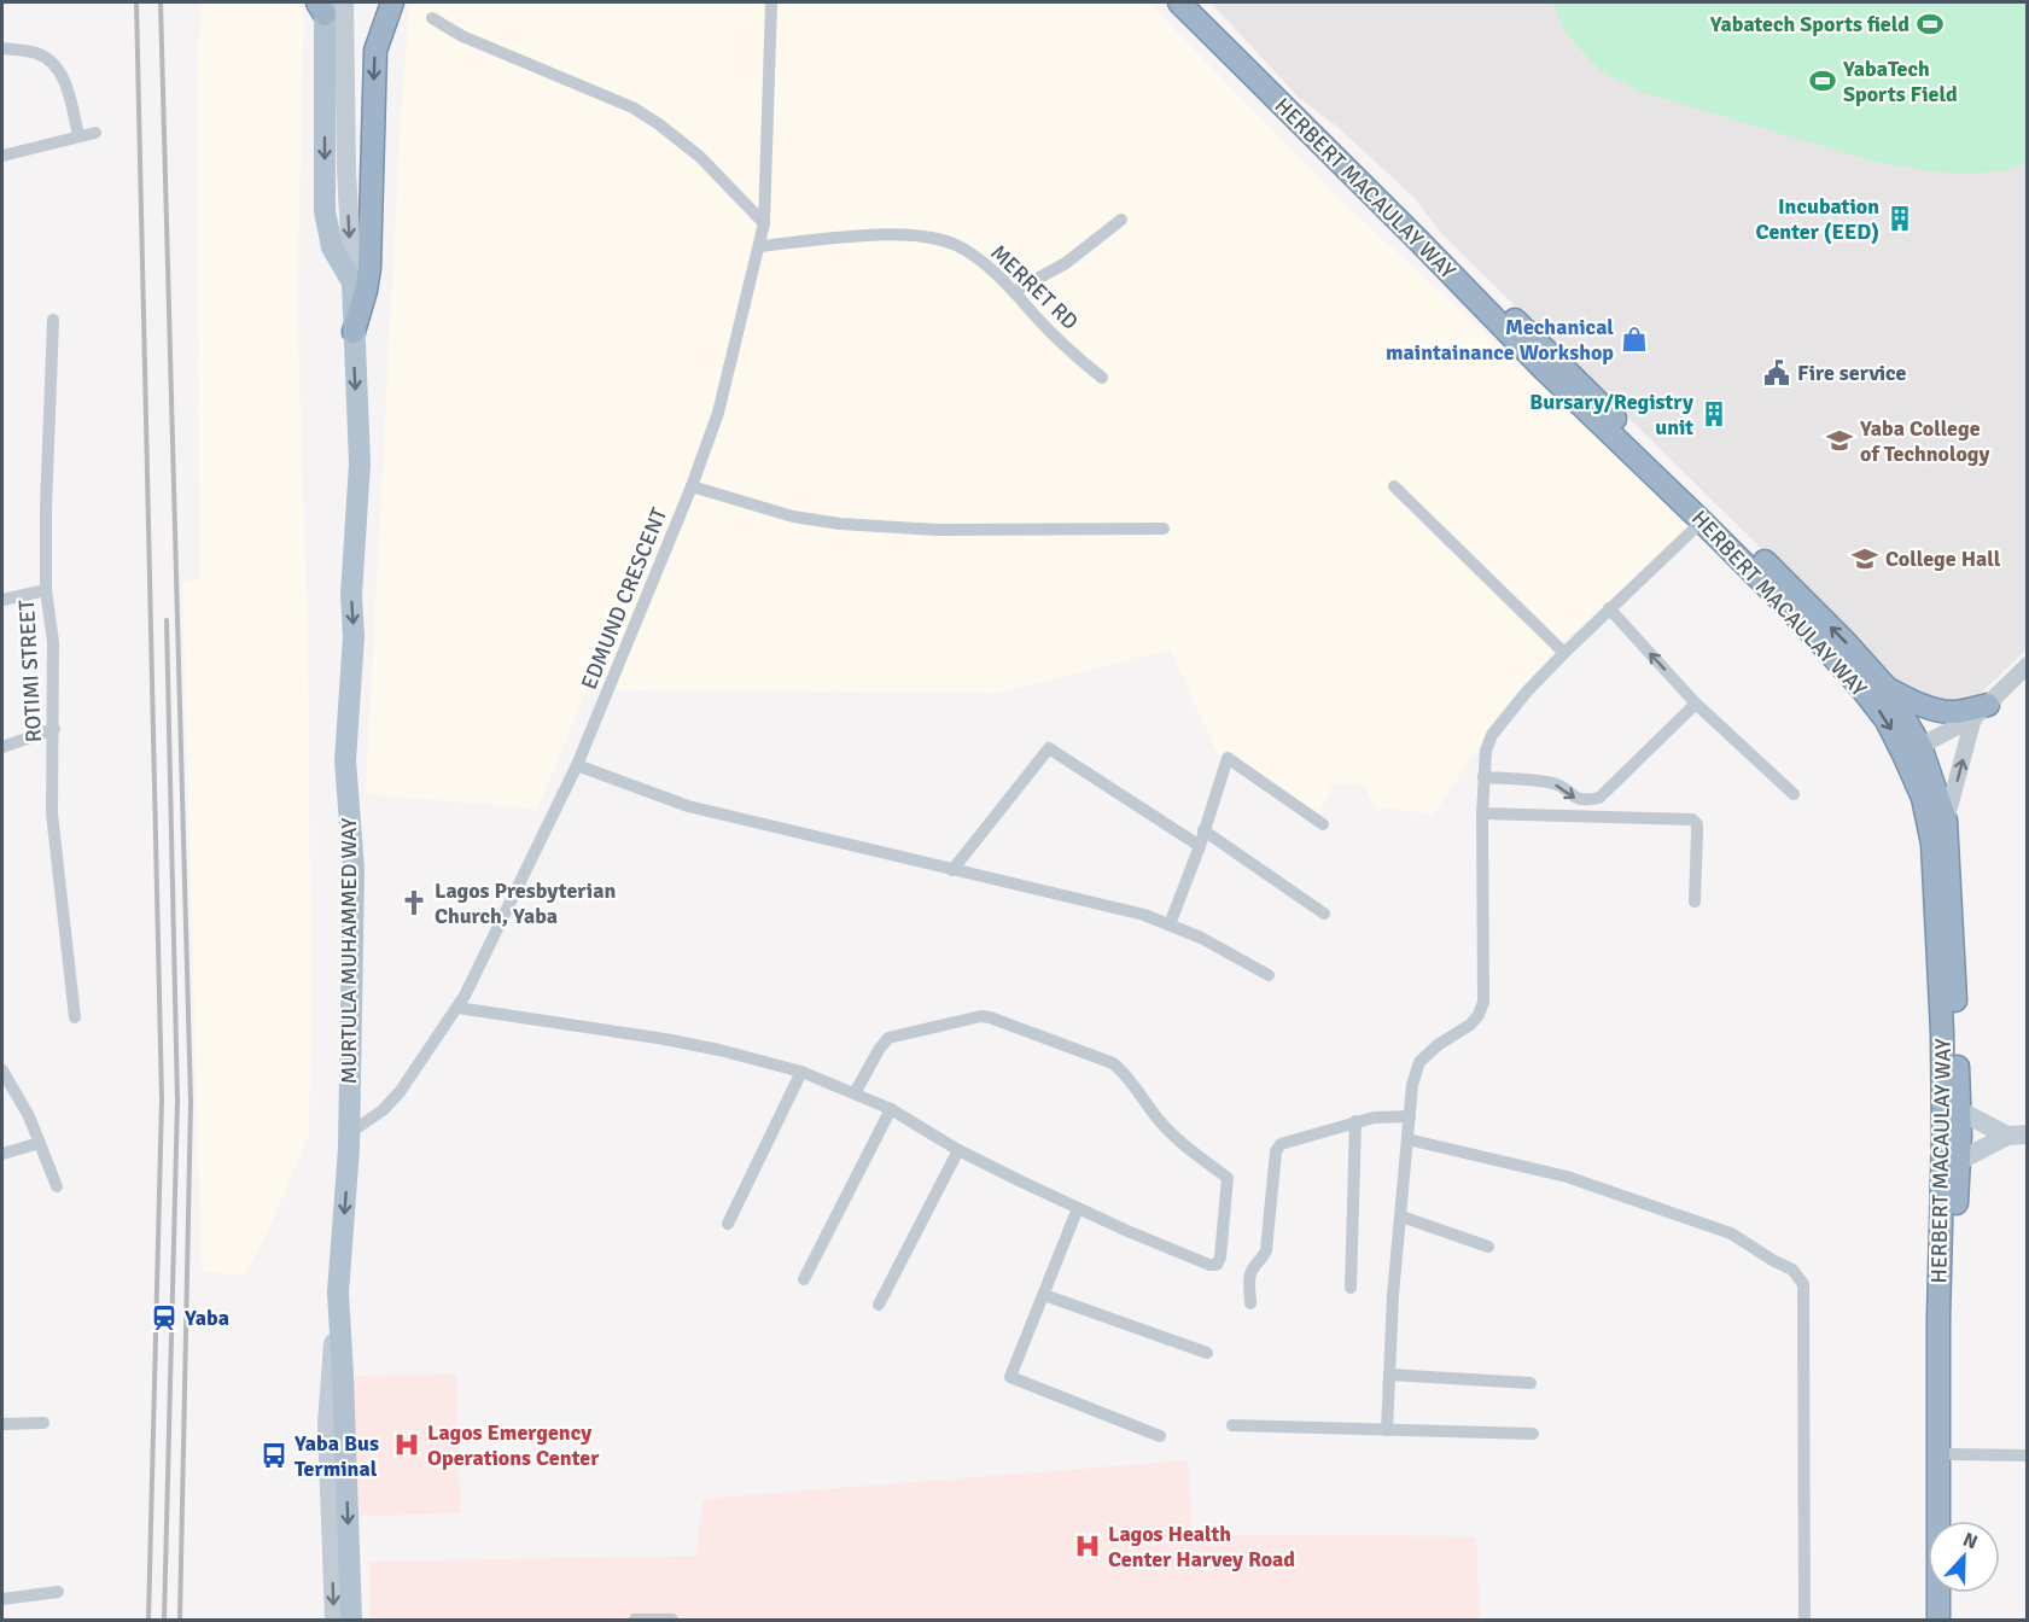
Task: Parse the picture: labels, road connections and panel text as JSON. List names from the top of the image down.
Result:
{
  "streets": {
    "highway": ["HERBERT MACAULAY WAY"],
    "main road": ["MURTULA MUHAMMED WAY"],
    "street": ["MERRET RD", "EDMUND CRESCENT", "ROTIMI STREET"]
  },
  "crossings": [
    ["MERRET RD", "EDMUND CRESCENT"],
    ["EDMUND CRESCENT", "MURTULA MUHAMMED WAY"]
  ],
  "one_way": ["MURTULA MUHAMMED WAY"],
  "places": {
    "sports": ["Yabatech Sports field", "YabaTech Sports Field"],
    "building": ["Incubation Center (EED)", "Bursary/Registry unit"],
    "shop": ["Mechanical maintainance Workshop"],
    "public building": ["Fire service"],
    "school or university": ["Yaba College of Technology", "College Hall"],
    "church": ["Lagos Presbyterian Church, Yaba"],
    "station": ["Yaba"],
    "hospital": ["Lagos Emergency Operations Center", "Lagos Health Center Harvey Road"],
    "bus stop": ["Yaba Bus Terminal"]
  },
  "north": "top"
}
